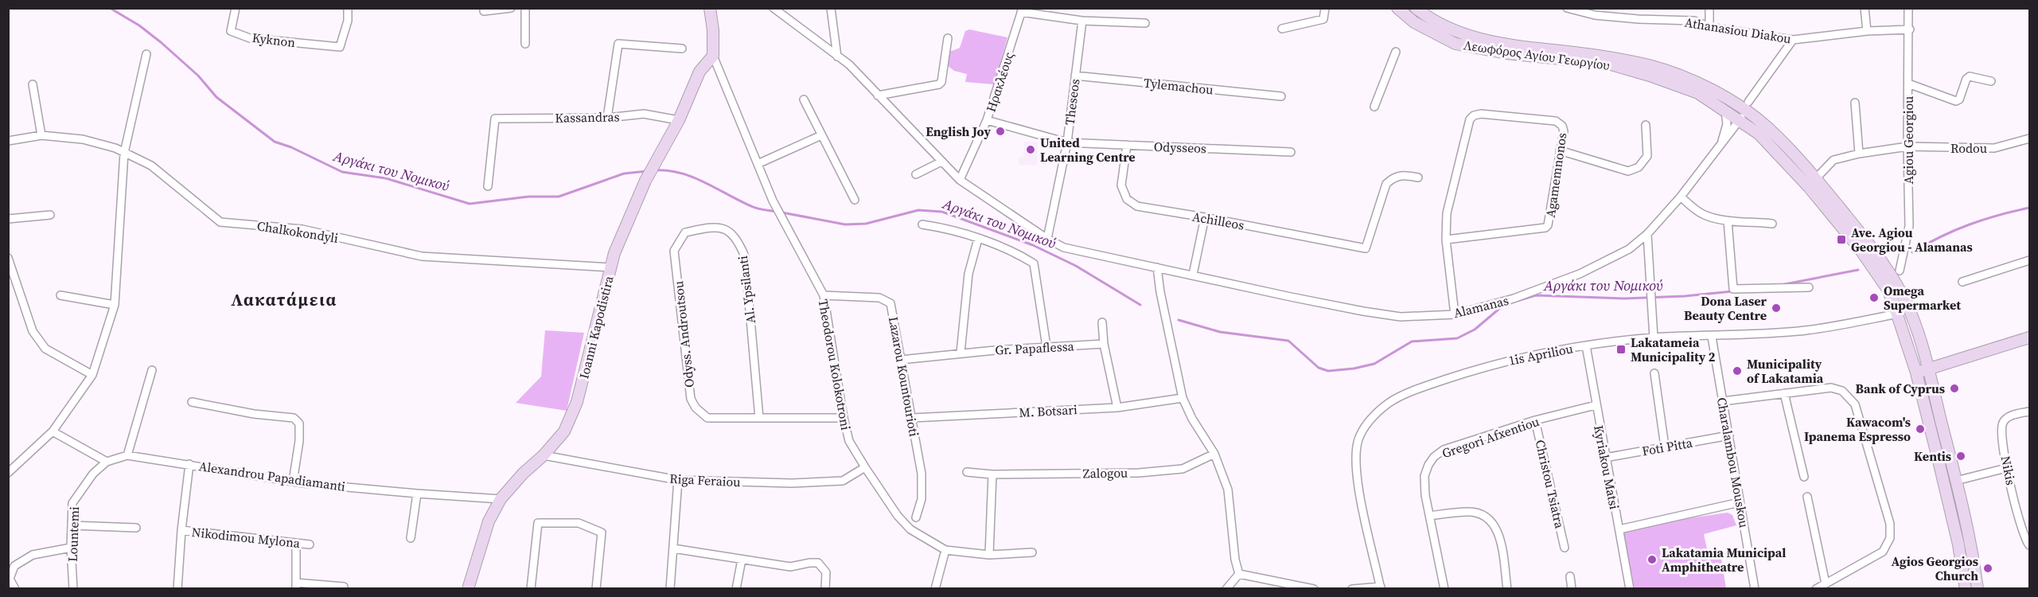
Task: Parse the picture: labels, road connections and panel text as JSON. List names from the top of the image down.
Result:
{
  "streets": {
    "main road": ["Λεωφόρος Αγίου Γεωργίου", "Ioanni Kapodistira", "Theodorou Kolokotroni"],
    "street": [
      "Athanasiou Diakou",
      "Kyknon",
      "Ηρακλέους",
      "Tylemachou",
      "Theseos",
      "Kassandras",
      "Agiou Georgiou",
      "Odysseos",
      "Rodou",
      "Agamemnonos",
      "Achilleos",
      "Chalkokondyli",
      "Al. Ypsilanti",
      "Alamanas",
      "Odyss. Androutsou",
      "Gr. Papaflessa",
      "1is Apriliou",
      "Lazarou Kountourioti",
      "M. Botsari",
      "Gregori Afxentiou",
      "Foti Pitta",
      "Charalambou Mouskou",
      "Kyriakou Matsi",
      "Nikis",
      "Zalogou",
      "Alexandrou Papadiamanti",
      "Riga Feraiou",
      "Christou Tsiatra",
      "Lountemi",
      "Nikodimou Mylona"
    ]
  },
  "crossings": [
    ["Athanasiou Diakou", "Agiou Georgiou"],
    ["Λεωφόρος Αγίου Γεωργίου", "Rodou"],
    ["Λεωφόρος Αγίου Γεωργίου", "Alamanas"],
    ["Λεωφόρος Αγίου Γεωργίου", "1is Apriliou"],
    ["Ηρακλέους", "Odysseos"],
    ["Ηρακλέους", "Alamanas"],
    ["Tylemachou", "Theseos"],
    ["Theseos", "Odysseos"],
    ["Theseos", "Alamanas"],
    ["Kassandras", "Ioanni Kapodistira"],
    ["Agiou Georgiou", "Rodou"],
    ["Odysseos", "Achilleos"],
    ["Agamemnonos", "Alamanas"],
    ["Chalkokondyli", "Ioanni Kapodistira"],
    ["Al. Ypsilanti", "Odyss. Androutsou"],
    ["Ioanni Kapodistira", "Theodorou Kolokotroni"],
    ["Ioanni Kapodistira", "Alexandrou Papadiamanti"],
    ["Ioanni Kapodistira", "Riga Feraiou"],
    ["Odyss. Androutsou", "Theodorou Kolokotroni"],
    ["Gr. Papaflessa", "Lazarou Kountourioti"],
    ["1is Apriliou", "Charalambou Mouskou"],
    ["1is Apriliou", "Kyriakou Matsi"],
    ["Theodorou Kolokotroni", "Lazarou Kountourioti"],
    ["Theodorou Kolokotroni", "Riga Feraiou"],
    ["Lazarou Kountourioti", "M. Botsari"],
    ["Gregori Afxentiou", "Kyriakou Matsi"],
    ["Gregori Afxentiou", "Christou Tsiatra"],
    ["Foti Pitta", "Charalambou Mouskou"],
    ["Foti Pitta", "Kyriakou Matsi"],
    ["Alexandrou Papadiamanti", "Lountemi"],
    ["Alexandrou Papadiamanti", "Nikodimou Mylona"]
  ],
  "districts": ["Λακατάμεια"],
  "water": ["Αργάκι του Νομικού"],
  "places": {
    "other": [
      "English Joy",
      "United Learning Centre",
      "Omega Supermarket",
      "Dona Laser Beauty Centre",
      "Municipality of Lakatamia",
      "Bank of Cyprus",
      "Kawacom's Ipanema Espresso",
      "Kentis",
      "Lakatamia Municipal Amphitheatre",
      "Agios Georgios Church"
    ],
    "transit": ["Ave. Agiou Georgiou - Alamanas", "Lakatameia Municipality 2"]
  }
}
